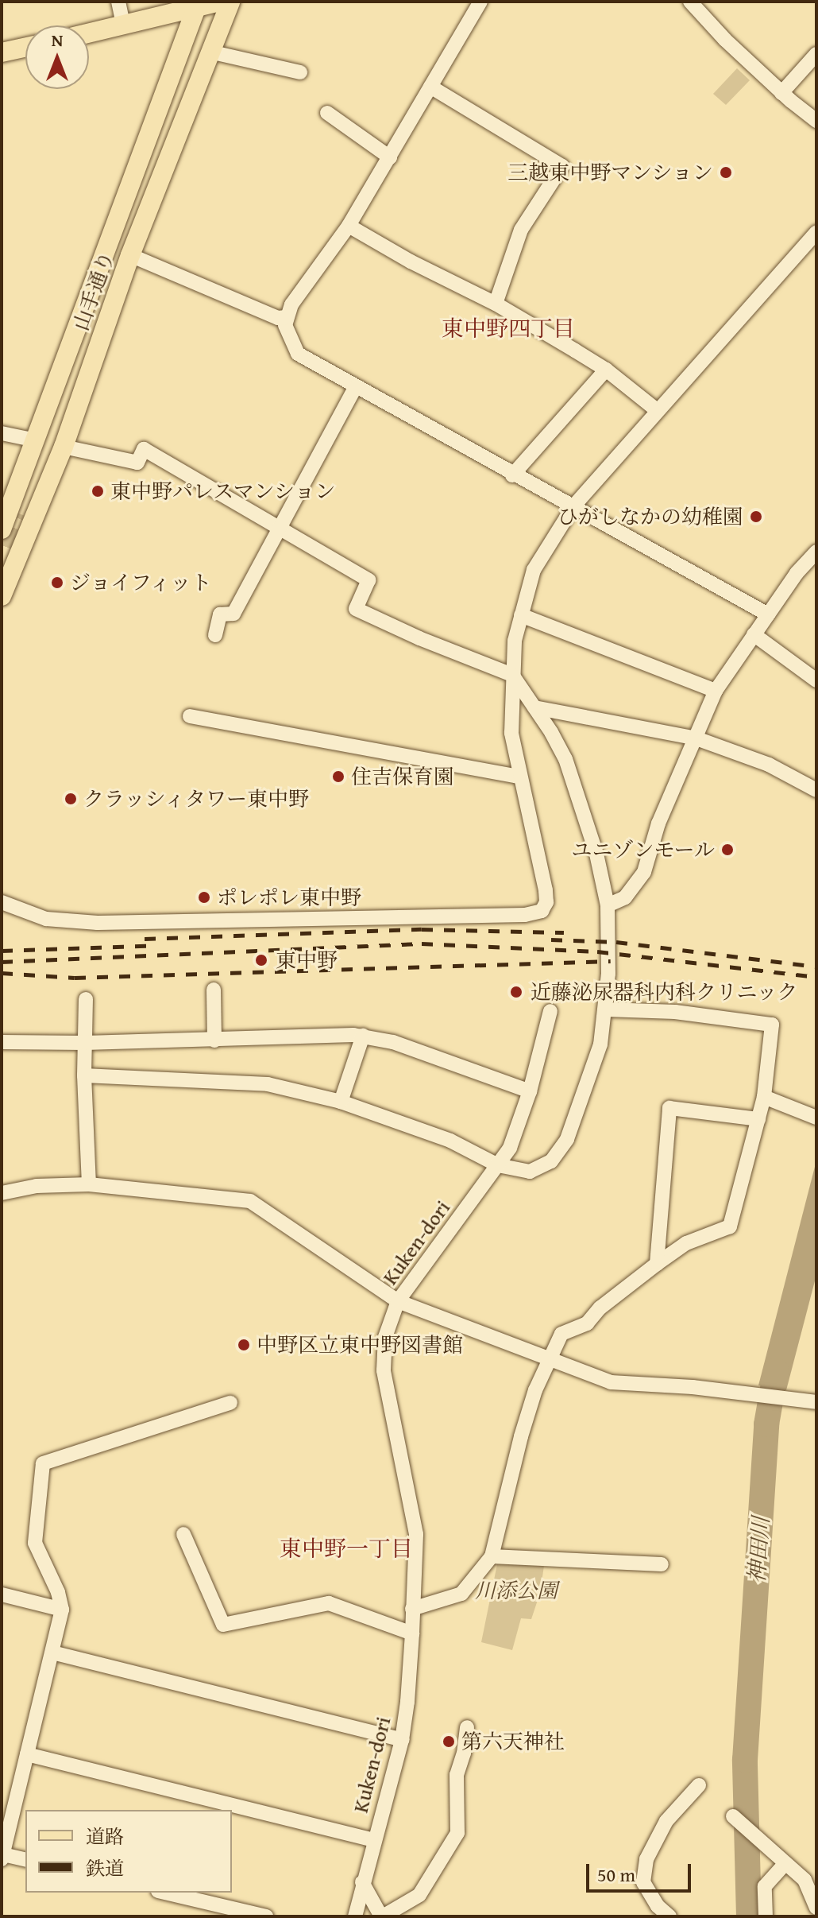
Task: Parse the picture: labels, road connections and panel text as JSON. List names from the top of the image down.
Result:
{
  "streets": {
    "main road": ["山手通り"],
    "street": ["Kuken-dori"]
  },
  "districts": ["東中野四丁目", "東中野一丁目"],
  "water": ["神田川"],
  "parks": ["川添公園"],
  "places": [
    "三越東中野マンション",
    "東中野パレスマンション",
    "ひがしなかの幼稚園",
    "ジョイフィット",
    "住吉保育園",
    "クラッシィタワー東中野",
    "ユニゾンモール",
    "ポレポレ東中野",
    "東中野",
    "近藤泌尿器科内科クリニック",
    "中野区立東中野図書館",
    "第六天神社"
  ],
  "legend": ["道路", "鉄道"],
  "scale_bar": "50 m",
  "north": "top"
}
